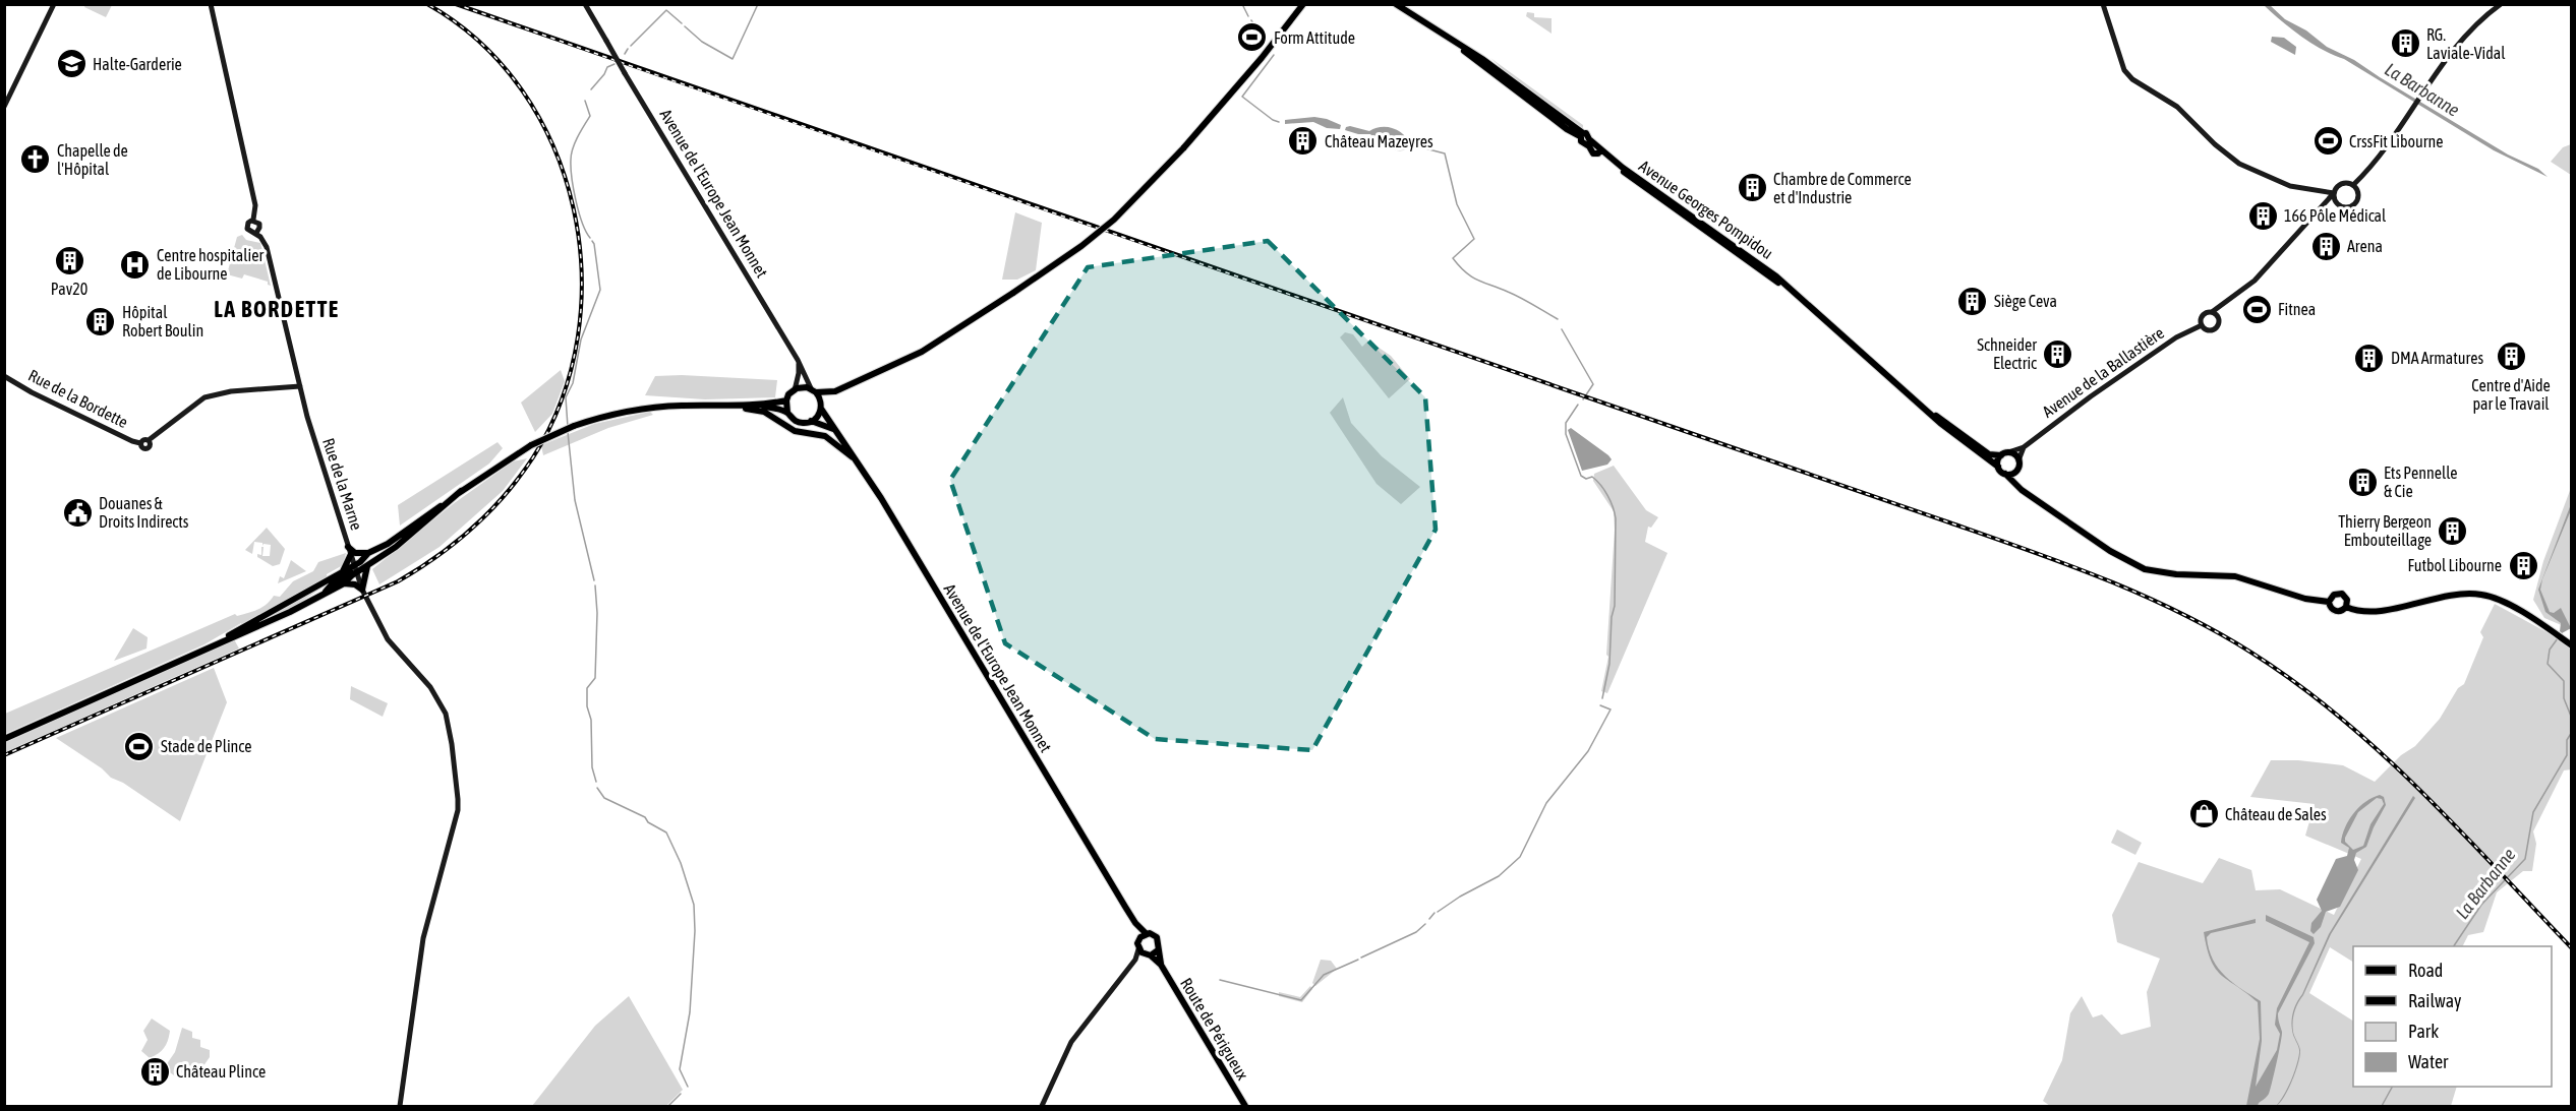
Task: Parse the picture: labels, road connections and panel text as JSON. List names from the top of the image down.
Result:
{
  "streets": {
    "main road": [
      "Avenue de l'Europe Jean Monnet",
      "Avenue Georges Pompidou",
      "Avenue de la Ballastière",
      "Rue de la Bordette",
      "Rue de la Marne",
      "Route de Périgueux"
    ]
  },
  "crossings": [
    ["Avenue de l'Europe Jean Monnet", "Route de Périgueux"],
    ["Avenue Georges Pompidou", "Avenue de la Ballastière"],
    ["Rue de la Bordette", "Rue de la Marne"]
  ],
  "districts": ["LA BORDETTE"],
  "water": ["La Barbanne"],
  "places": {
    "sports": [
      "Form Attitude",
      "CrssFit Libourne",
      "Fitnea",
      "Stade de Plince"
    ],
    "building": [
      "RG. Laviale-Vidal",
      "Château Mazeyres",
      "Chambre de Commerce et d'Industrie",
      "166 Pôle Médical",
      "Arena",
      "Pav20",
      "Siège Ceva",
      "Hôpital Robert Boulin",
      "Schneider Electric",
      "Centre d'Aide par le Travail",
      "DMA Armatures",
      "Ets Pennelle & Cie",
      "Thierry Bergeon Embouteillage",
      "Futbol Libourne",
      "Château Plince"
    ],
    "school or university": ["Halte-Garderie"],
    "church": ["Chapelle de l'Hôpital"],
    "hospital": ["Centre hospitalier de Libourne"],
    "public building": ["Douanes & Droits Indirects"],
    "shop": ["Château de Sales"]
  },
  "legend": [
    "Road",
    "Railway",
    "Park",
    "Water"
  ]
}
